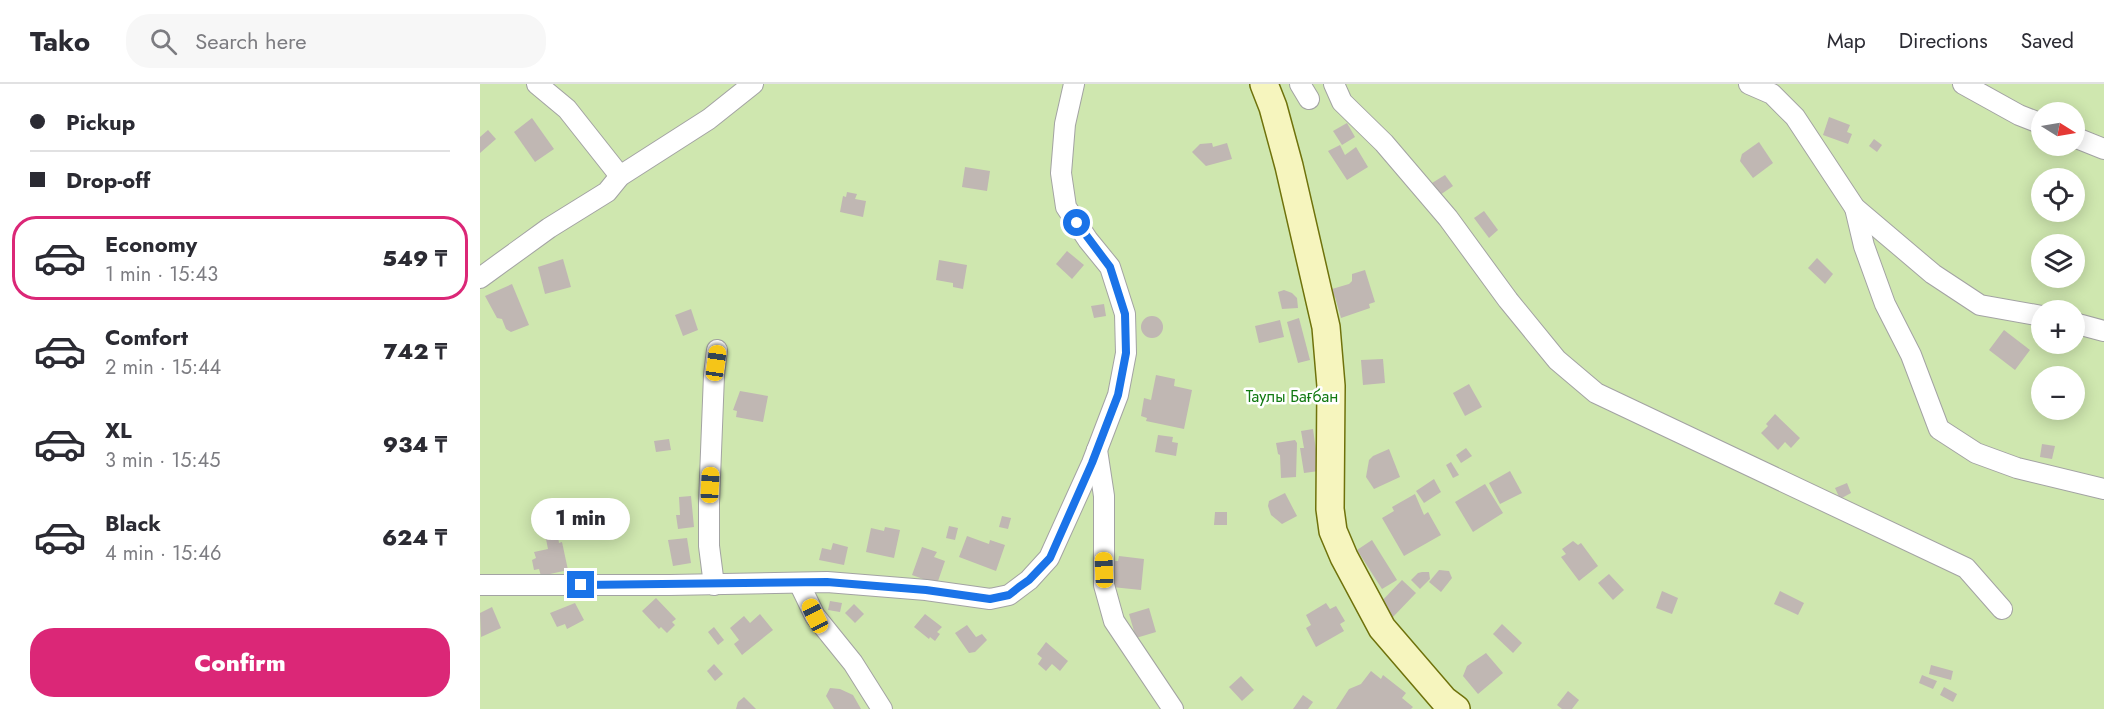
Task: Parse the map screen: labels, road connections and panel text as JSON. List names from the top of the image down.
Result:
{
  "parks": ["Таулы Бағбан"],
  "north": "right",
  "page": {
    "header": "Tako",
    "search": "Search here",
    "nav": ["Map", "Directions", "Saved"],
    "banner": ["Pickup", "Drop-off"],
    "map_buttons": ["+", "−"],
    "list": [
      {
        "name": "Economy",
        "note": "1 min · 15:43",
        "value": "549 ₸"
      },
      {
        "name": "Comfort",
        "note": "2 min · 15:44",
        "value": "742 ₸"
      },
      {
        "name": "XL",
        "note": "3 min · 15:45",
        "value": "934 ₸"
      },
      {
        "name": "Black",
        "note": "4 min · 15:46",
        "value": "624 ₸"
      }
    ],
    "bubble": "1 min",
    "buttons": "Confirm"
  }
}
